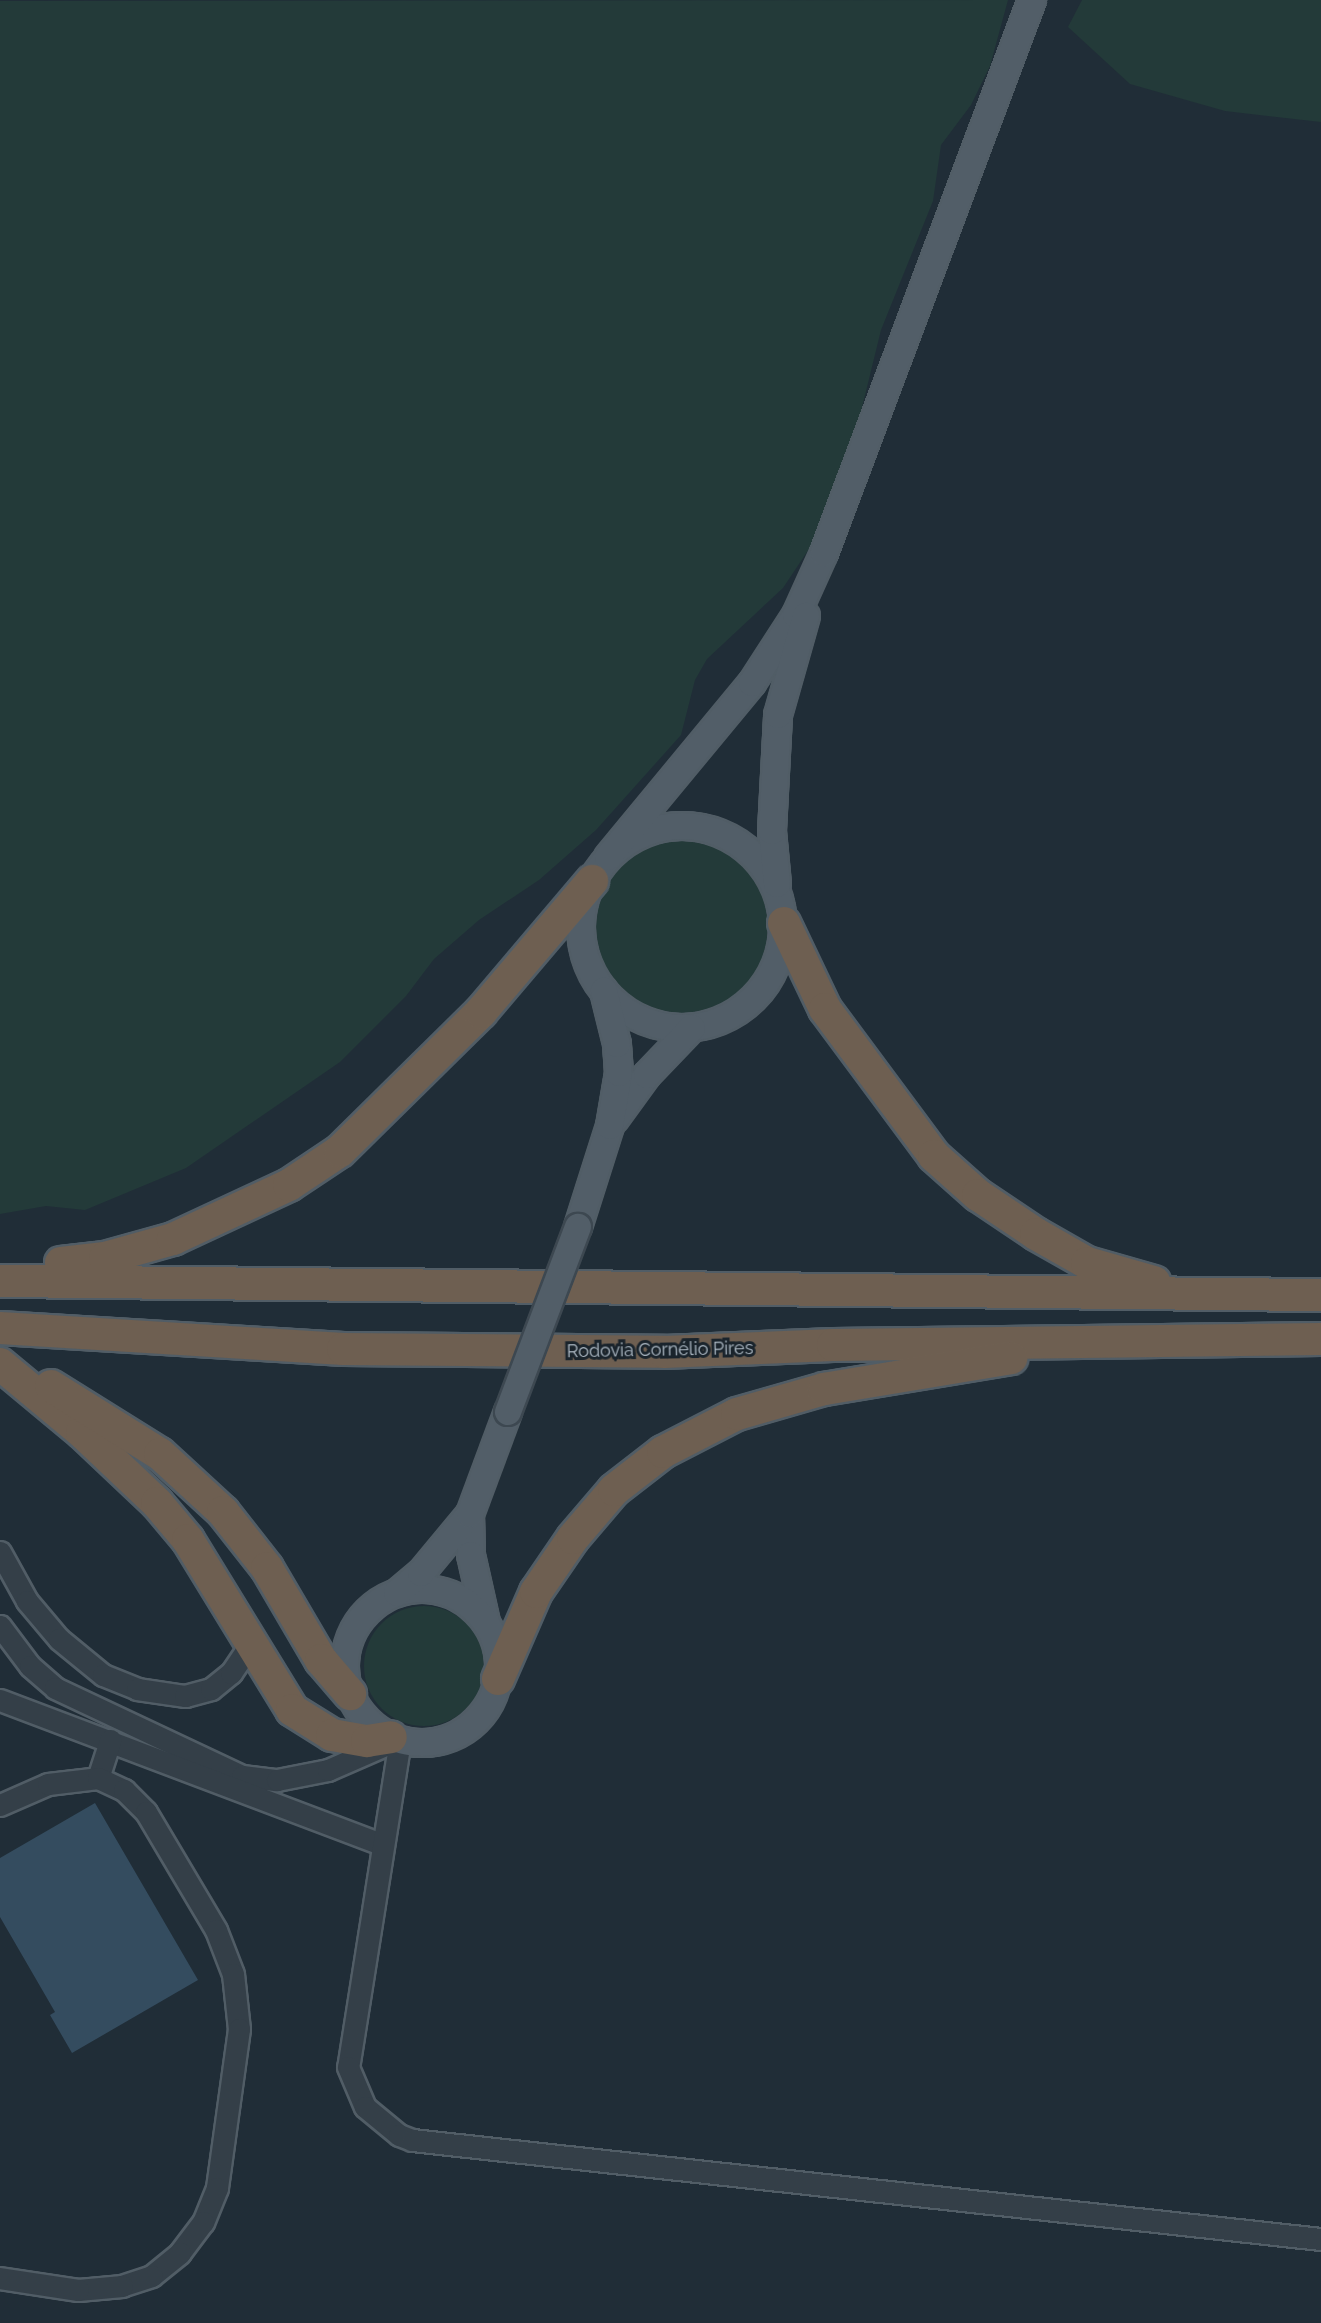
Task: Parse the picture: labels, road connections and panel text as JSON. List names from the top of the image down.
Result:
{
  "streets": {
    "highway": ["Rodovia Cornélio Pires"]
  }
}
